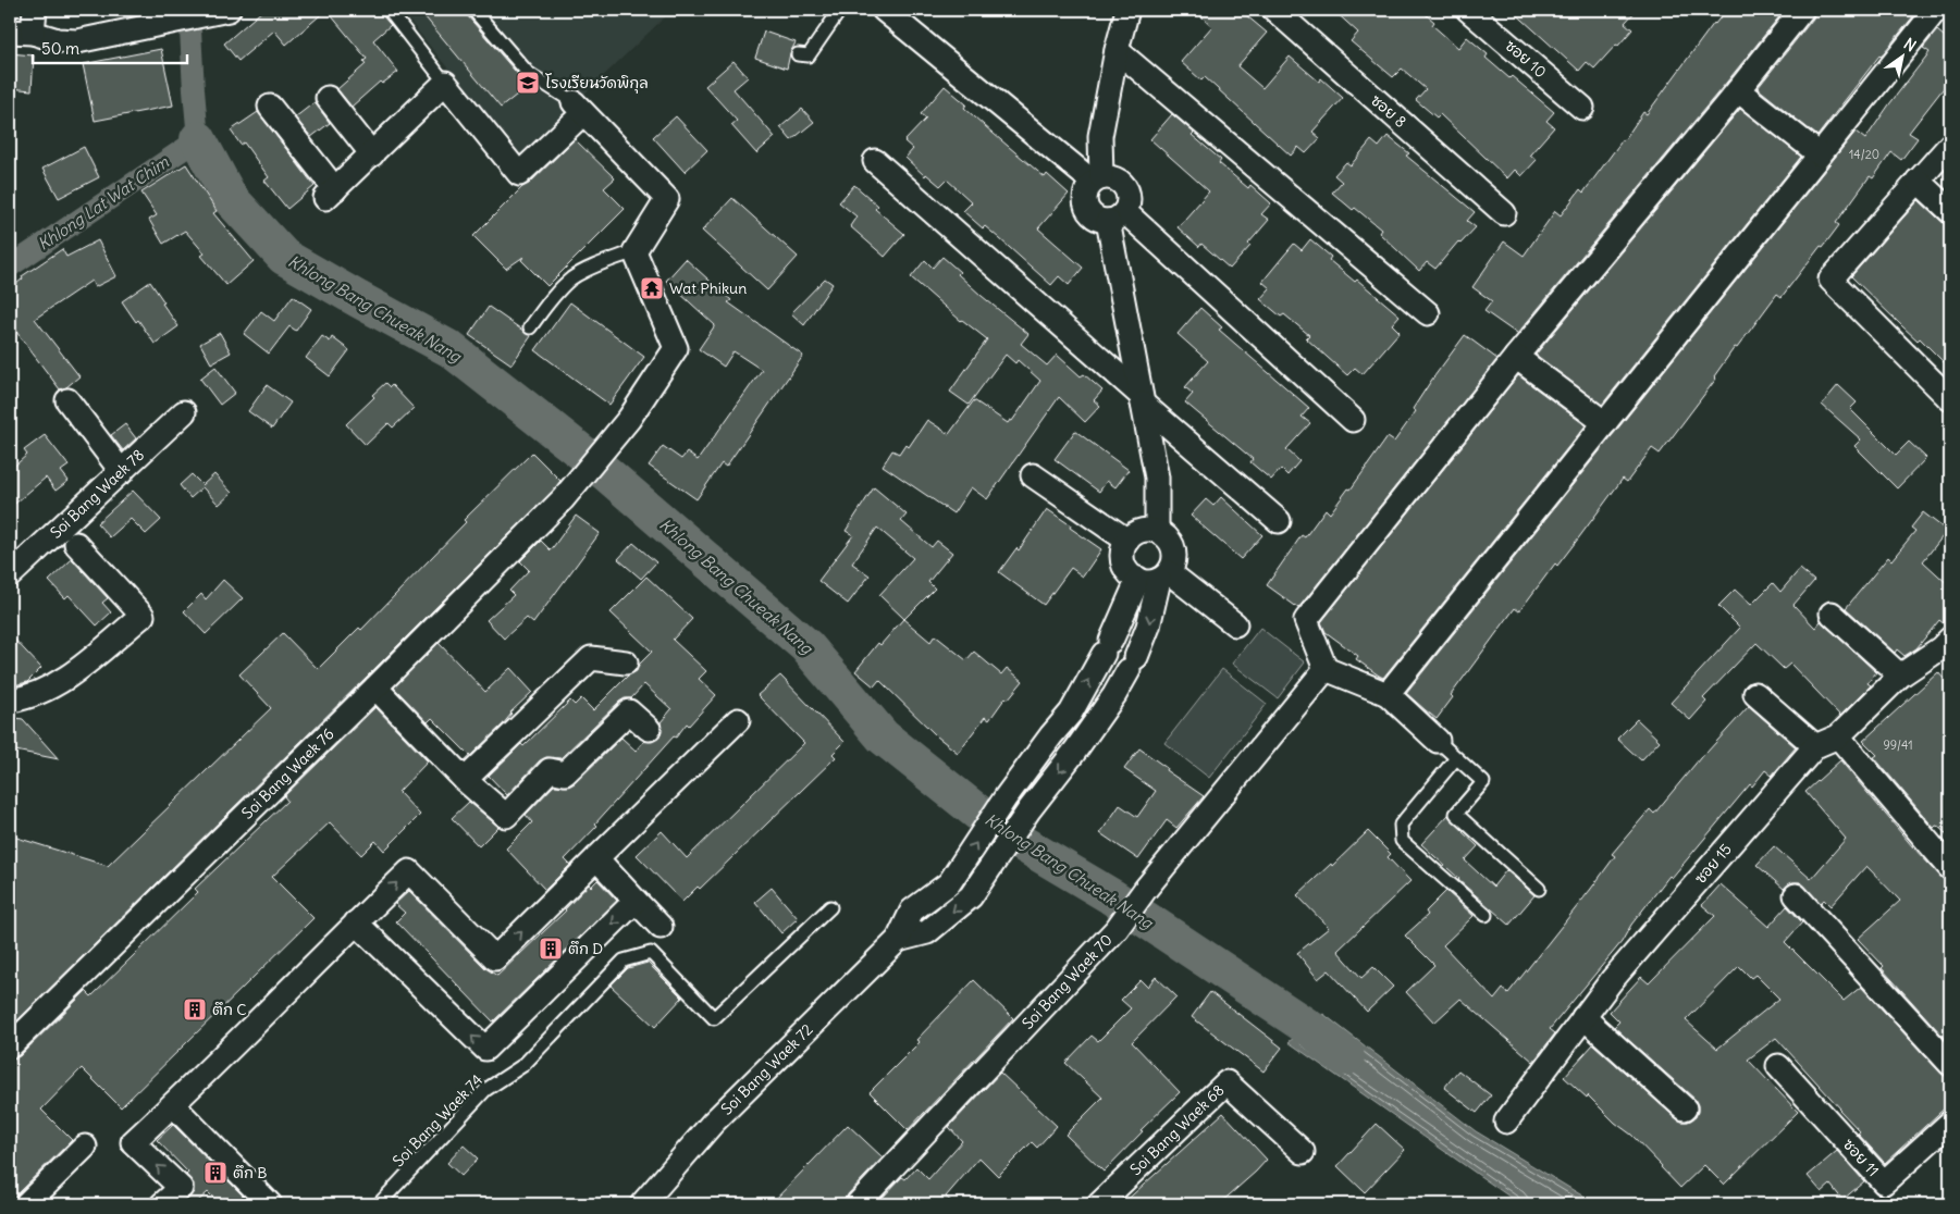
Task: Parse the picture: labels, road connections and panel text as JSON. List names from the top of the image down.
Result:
{
  "streets": {
    "street": [
      "ซอย 10",
      "ซอย 8",
      "Soi Bang Waek 78",
      "Soi Bang Waek 76",
      "ซอย 15",
      "Soi Bang Waek 70",
      "Soi Bang Waek 72",
      "Soi Bang Waek 68",
      "ซอย 11"
    ],
    "lane": ["Soi Bang Waek 74"]
  },
  "water": ["Khlong Lat Wat Chim", "Khlong Bang Chueak Nang"],
  "places": {
    "school or university": ["โรงเรียนวัดพิกุล"],
    "temple": ["Wat Phikun"],
    "building": ["ตึก D", "ตึก C", "ตึก B"]
  },
  "house_numbers": ["14/20", "99/41"],
  "scale_bar": "50 m",
  "north": "top right"
}
